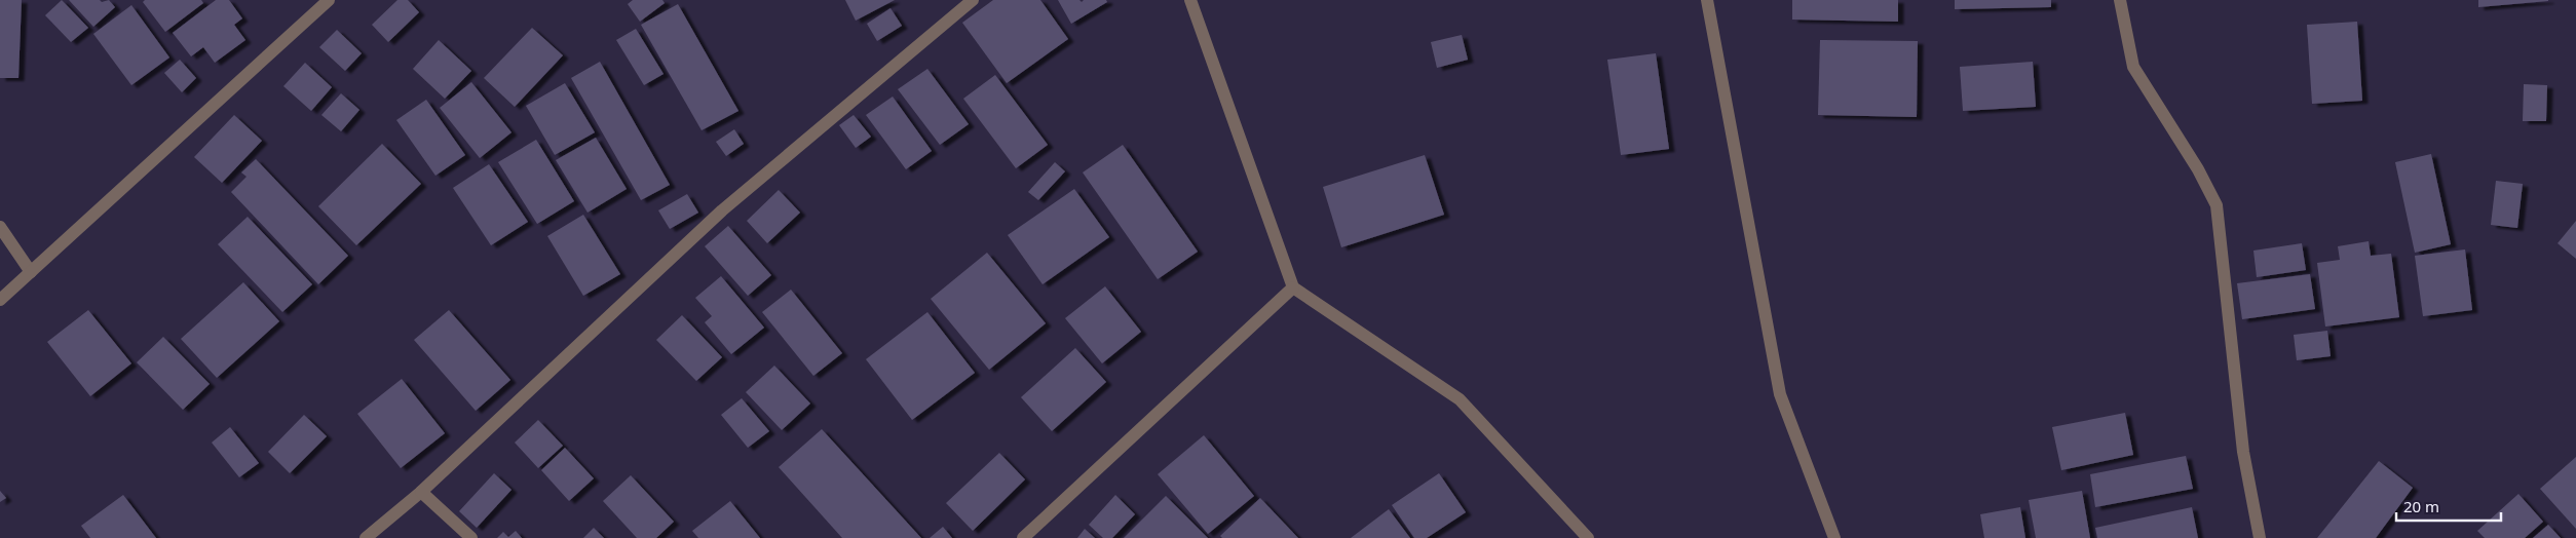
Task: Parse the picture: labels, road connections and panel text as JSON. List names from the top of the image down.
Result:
{
  "scale_bar": "20 m"
}
